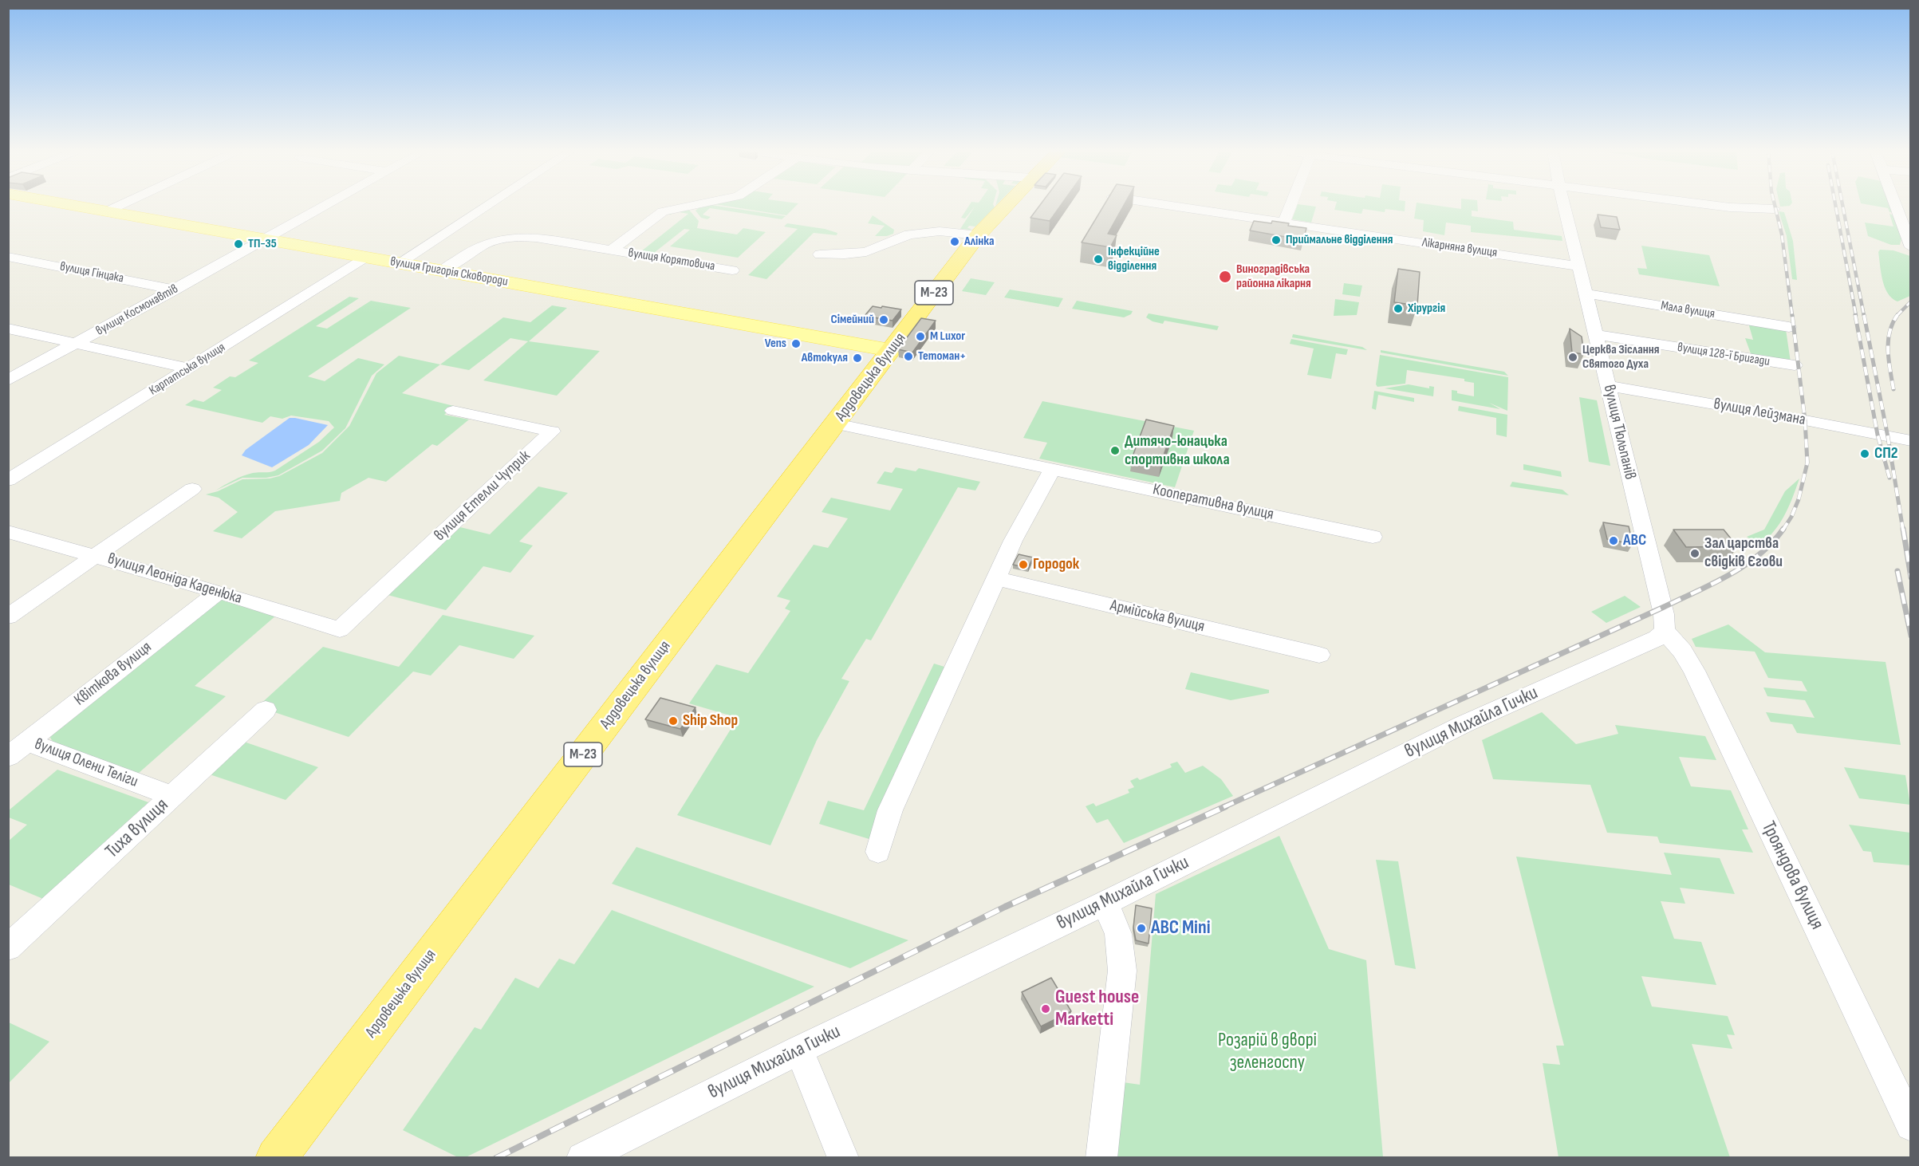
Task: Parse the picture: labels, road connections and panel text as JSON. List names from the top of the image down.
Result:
{
  "streets": {
    "highway": ["М-23", "Ардовецька вулиця"],
    "main road": ["вулиця Григорія Сковороди"],
    "street": [
      "Лікарняна вулиця",
      "вулиця Корятовича",
      "вулиця Гінцака",
      "вулиця Космонавтів",
      "Мала вулиця",
      "вулиця 128-ї Бригади",
      "Карпатська вулиця",
      "вулиця Лейзмана",
      "вулиця Тюльпанів",
      "вулиця Етелли Чуприк",
      "Кооперативна вулиця",
      "вулиця Леоніда Каденюка",
      "Армійська вулиця",
      "Квіткова вулиця",
      "вулиця Михайла Гички",
      "вулиця Олени Теліги",
      "Тиха вулиця",
      "Трояндова вулиця"
    ]
  },
  "crossings": [
    ["Лікарняна вулиця", "вулиця Тюльпанів"],
    ["вулиця Корятовича", "вулиця Григорія Сковороди"],
    ["вулиця Григорія Сковороди", "вулиця Космонавтів"],
    ["вулиця Григорія Сковороди", "Карпатська вулиця"],
    ["вулиця Григорія Сковороди", "Ардовецька вулиця"],
    ["вулиця Гінцака", "вулиця Космонавтів"],
    ["М-23", "Ардовецька вулиця"],
    ["Мала вулиця", "вулиця Тюльпанів"],
    ["вулиця 128-ї Бригади", "вулиця Тюльпанів"],
    ["Ардовецька вулиця", "Кооперативна вулиця"],
    ["вулиця Лейзмана", "вулиця Тюльпанів"],
    ["вулиця Тюльпанів", "вулиця Михайла Гички"],
    ["вулиця Тюльпанів", "Трояндова вулиця"],
    ["вулиця Етелли Чуприк", "вулиця Леоніда Каденюка"],
    ["вулиця Леоніда Каденюка", "Квіткова вулиця"],
    ["Квіткова вулиця", "вулиця Олени Теліги"],
    ["вулиця Михайла Гички", "Трояндова вулиця"],
    ["вулиця Олени Теліги", "Тиха вулиця"]
  ],
  "parks": ["Розарій в дворі зеленгоспу"],
  "places": [
    "Приймальне відділення",
    "Алінка",
    "ТП-35",
    "Інфекційне відділення",
    "Виноградівська районна лікарня",
    "Хірургія",
    "Сімейний",
    "M Luxor",
    "Vens",
    "Тетоман+",
    "Церква Зіслання Святого Духа",
    "Автокуля",
    "Дитячо-юнацька спортивна школа",
    "СП2",
    "ABC",
    "Зал царства свідків Єгови",
    "Городок",
    "Ship Shop",
    "ABC Mini",
    "Guest house Marketti"
  ]
}
